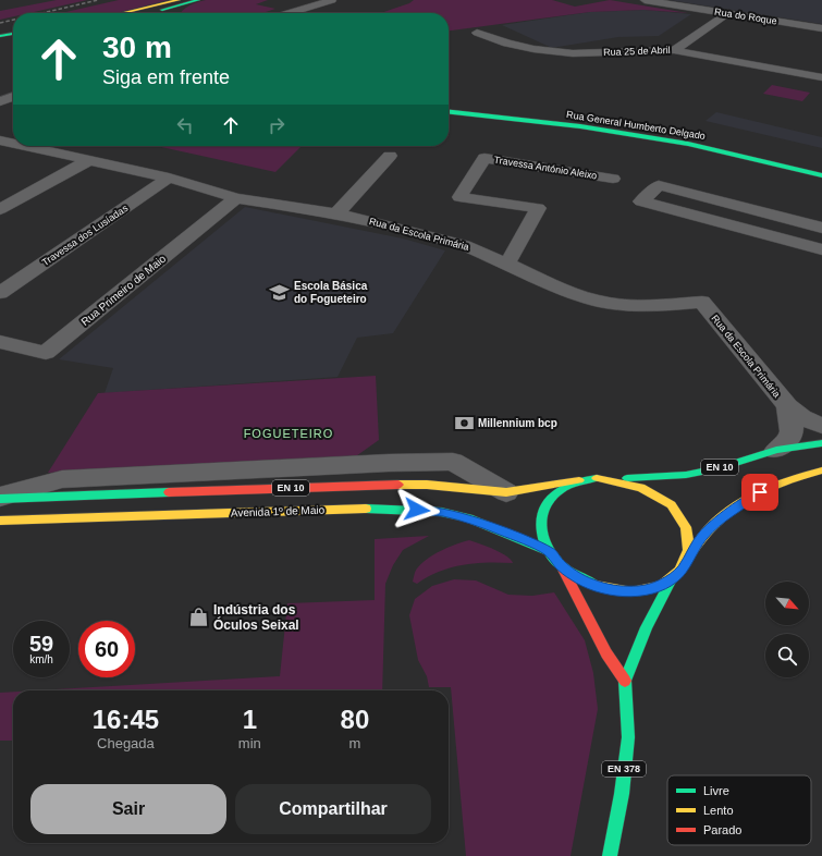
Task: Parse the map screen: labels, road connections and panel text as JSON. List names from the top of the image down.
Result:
{
  "streets": {
    "main road": [
      "Rua General Humberto Delgado",
      "EN 10",
      "Avenida 1º de Maio",
      "EN 378"
    ],
    "street": [
      "Rua do Roque",
      "Rua 25 de Abril",
      "Travessa António Aleixo",
      "Rua da Escola Primária",
      "Travessa dos Lusíadas",
      "Rua Primeiro de Maio"
    ]
  },
  "crossings": [
    ["Travessa António Aleixo", "Rua da Escola Primária"],
    ["Rua da Escola Primária", "Travessa dos Lusíadas"],
    ["Rua da Escola Primária", "Rua Primeiro de Maio"],
    ["Rua da Escola Primária", "EN 10"],
    ["EN 10", "Avenida 1º de Maio"],
    ["EN 10", "EN 378"],
    ["Avenida 1º de Maio", "EN 378"]
  ],
  "districts": ["FOGUETEIRO"],
  "places": {
    "school or university": ["Escola Básica do Fogueteiro"],
    "bank": ["Millennium bcp"],
    "shop": ["Indústria dos Óculos Seixal"]
  },
  "legend": ["Livre", "Lento", "Parado"],
  "north": "bottom right",
  "page": {
    "turn": ["30 m", "Siga em frente"],
    "speed": "59 km/h",
    "limit": "60",
    "eta": [
      "16:45",
      "Chegada",
      "1",
      "min",
      "80",
      "m"
    ],
    "buttons": ["Sair", "Compartilhar"]
  }
}
